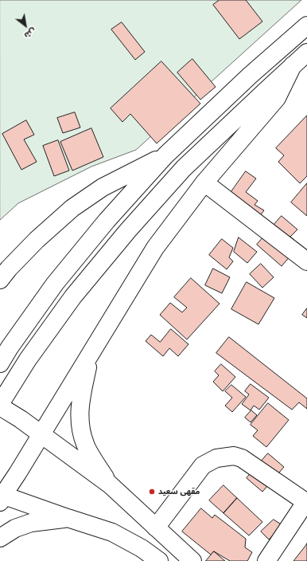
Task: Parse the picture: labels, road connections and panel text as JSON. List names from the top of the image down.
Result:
{
  "places": ["مقهى سعيد"],
  "north": "bottom right"
}
